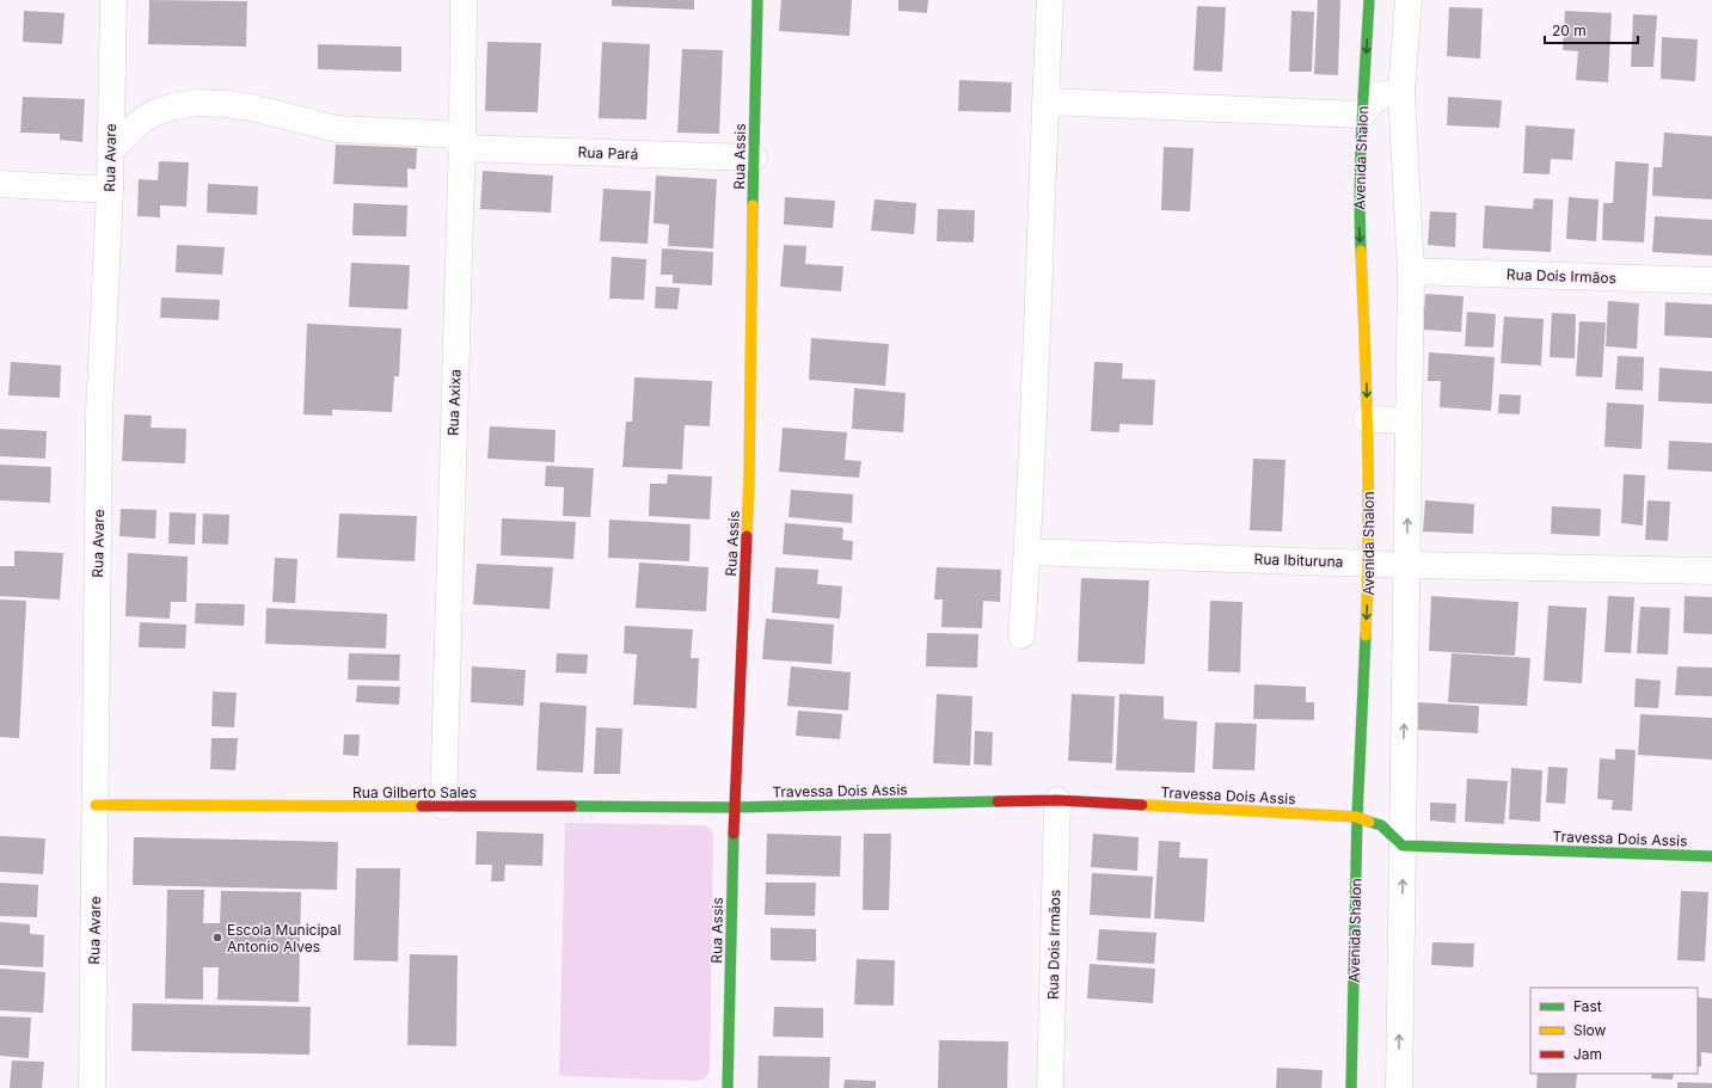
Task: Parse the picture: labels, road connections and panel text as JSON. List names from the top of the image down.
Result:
{
  "streets": {
    "street": [
      "Rua Pará",
      "Rua Assis",
      "Rua Avare",
      "Avenida Shalon",
      "Rua Dois Irmãos",
      "Rua Axixa",
      "Rua Ibituruna",
      "Travessa Dois Assis",
      "Rua Gilberto Sales"
    ]
  },
  "crossings": [
    ["Rua Pará", "Rua Assis"],
    ["Rua Pará", "Rua Avare"],
    ["Rua Pará", "Rua Axixa"],
    ["Rua Assis", "Travessa Dois Assis"],
    ["Rua Assis", "Rua Gilberto Sales"],
    ["Rua Avare", "Rua Gilberto Sales"],
    ["Avenida Shalon", "Rua Ibituruna"],
    ["Avenida Shalon", "Travessa Dois Assis"],
    ["Rua Dois Irmãos", "Travessa Dois Assis"],
    ["Rua Axixa", "Rua Gilberto Sales"],
    ["Travessa Dois Assis", "Rua Gilberto Sales"]
  ],
  "places": ["Escola Municipal Antonio Alves"],
  "legend": ["Fast", "Slow", "Jam"],
  "scale_bar": "20 m"
}
